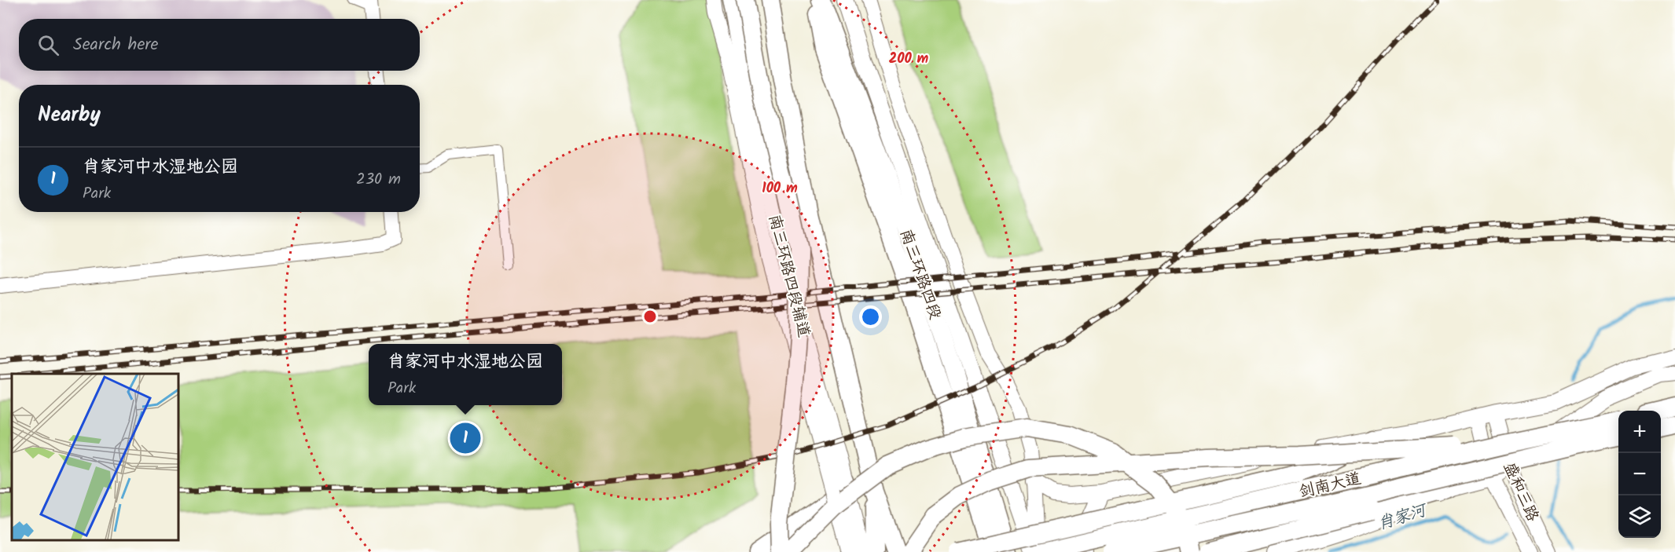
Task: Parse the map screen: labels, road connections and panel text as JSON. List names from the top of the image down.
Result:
{
  "streets": {
    "highway": ["南三环路四段", "剑南大道"],
    "main road": ["南三环路四段辅道", "盛和三路"]
  },
  "water": ["肖家河"],
  "page": {
    "search": "Search here",
    "heading": "Nearby",
    "list": [
      {
        "mark": "1",
        "name": "肖家河中水湿地公园",
        "note": "Park",
        "value": "230 m"
      }
    ],
    "popup": ["肖家河中水湿地公园", "Park"],
    "map_buttons": ["+", "−"],
    "pins": "1"
  },
  "rings": ["200 m", "100 m"]
}
